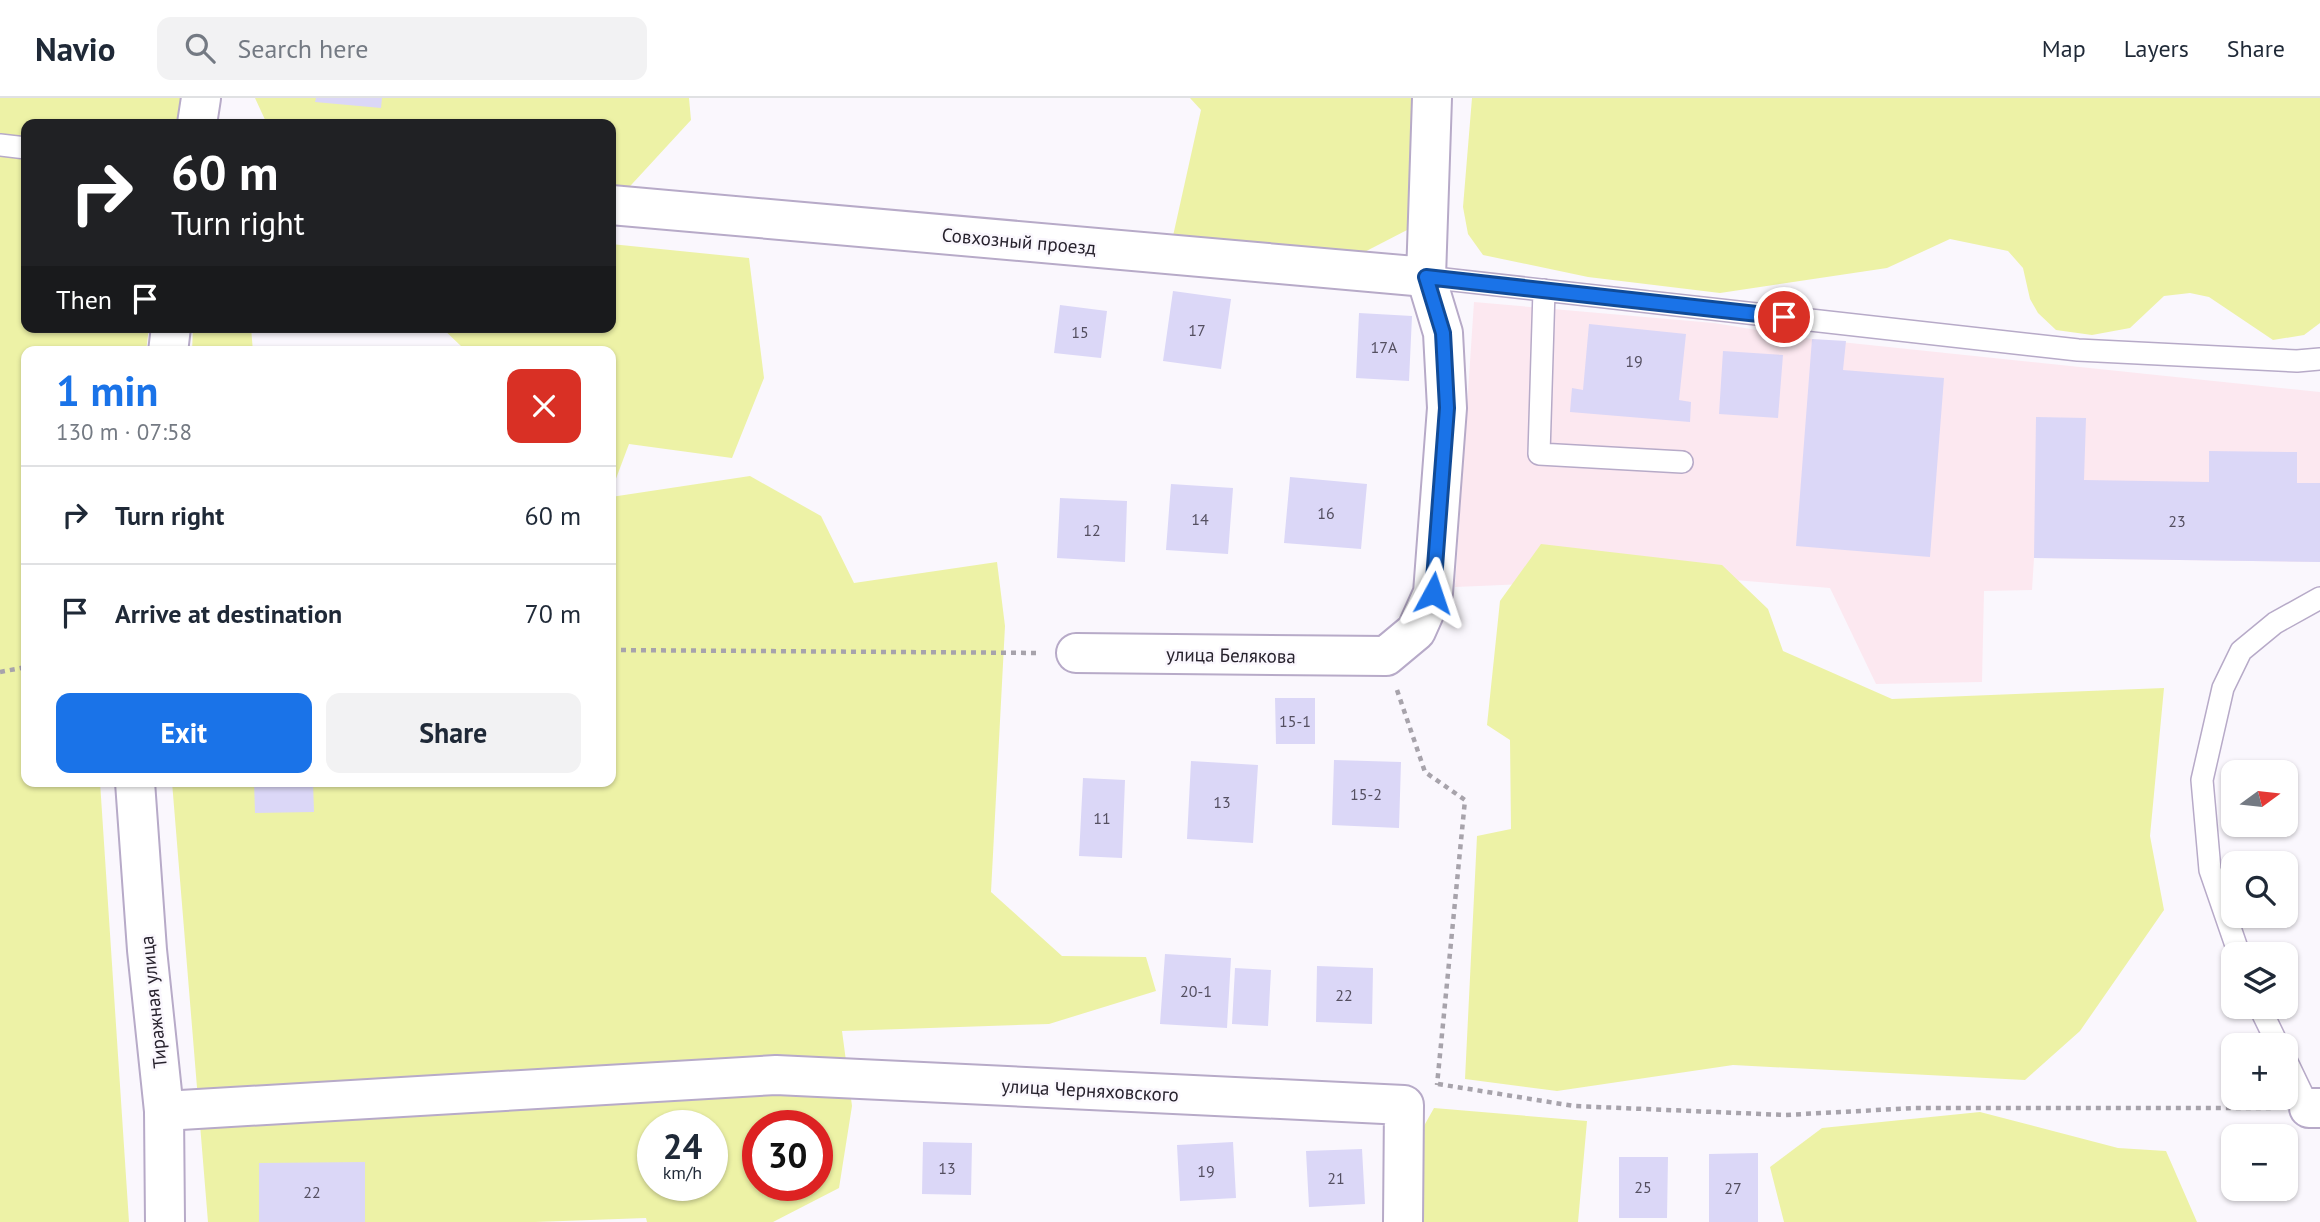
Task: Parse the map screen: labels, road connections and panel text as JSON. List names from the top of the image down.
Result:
{
  "streets": {
    "street": [
      "Совхозный проезд",
      "улица Белякова",
      "Тиражная улица",
      "улица Черняховского"
    ]
  },
  "crossings": [
    ["Тиражная улица", "улица Черняховского"]
  ],
  "house_numbers": [
    "17",
    "15",
    "17А",
    "19",
    "16",
    "14",
    "23",
    "12",
    "15-1",
    "15-2",
    "13",
    "11",
    "20-1",
    "22",
    "13",
    "19",
    "21",
    "25",
    "27",
    "22"
  ],
  "north": "right",
  "page": {
    "header": "Navio",
    "search": "Search here",
    "nav": ["Map", "Layers", "Share"],
    "turn": ["60 m", "Turn right"],
    "then": "Then",
    "heading": ["1 min", "130 m · 07:58"],
    "list": [
      {
        "name": "Turn right",
        "value": "60 m"
      },
      {
        "name": "Arrive at destination",
        "value": "70 m"
      }
    ],
    "buttons": ["Exit", "Share"],
    "map_buttons": ["+", "−"],
    "speed": "24 km/h",
    "limit": "30"
  }
}
